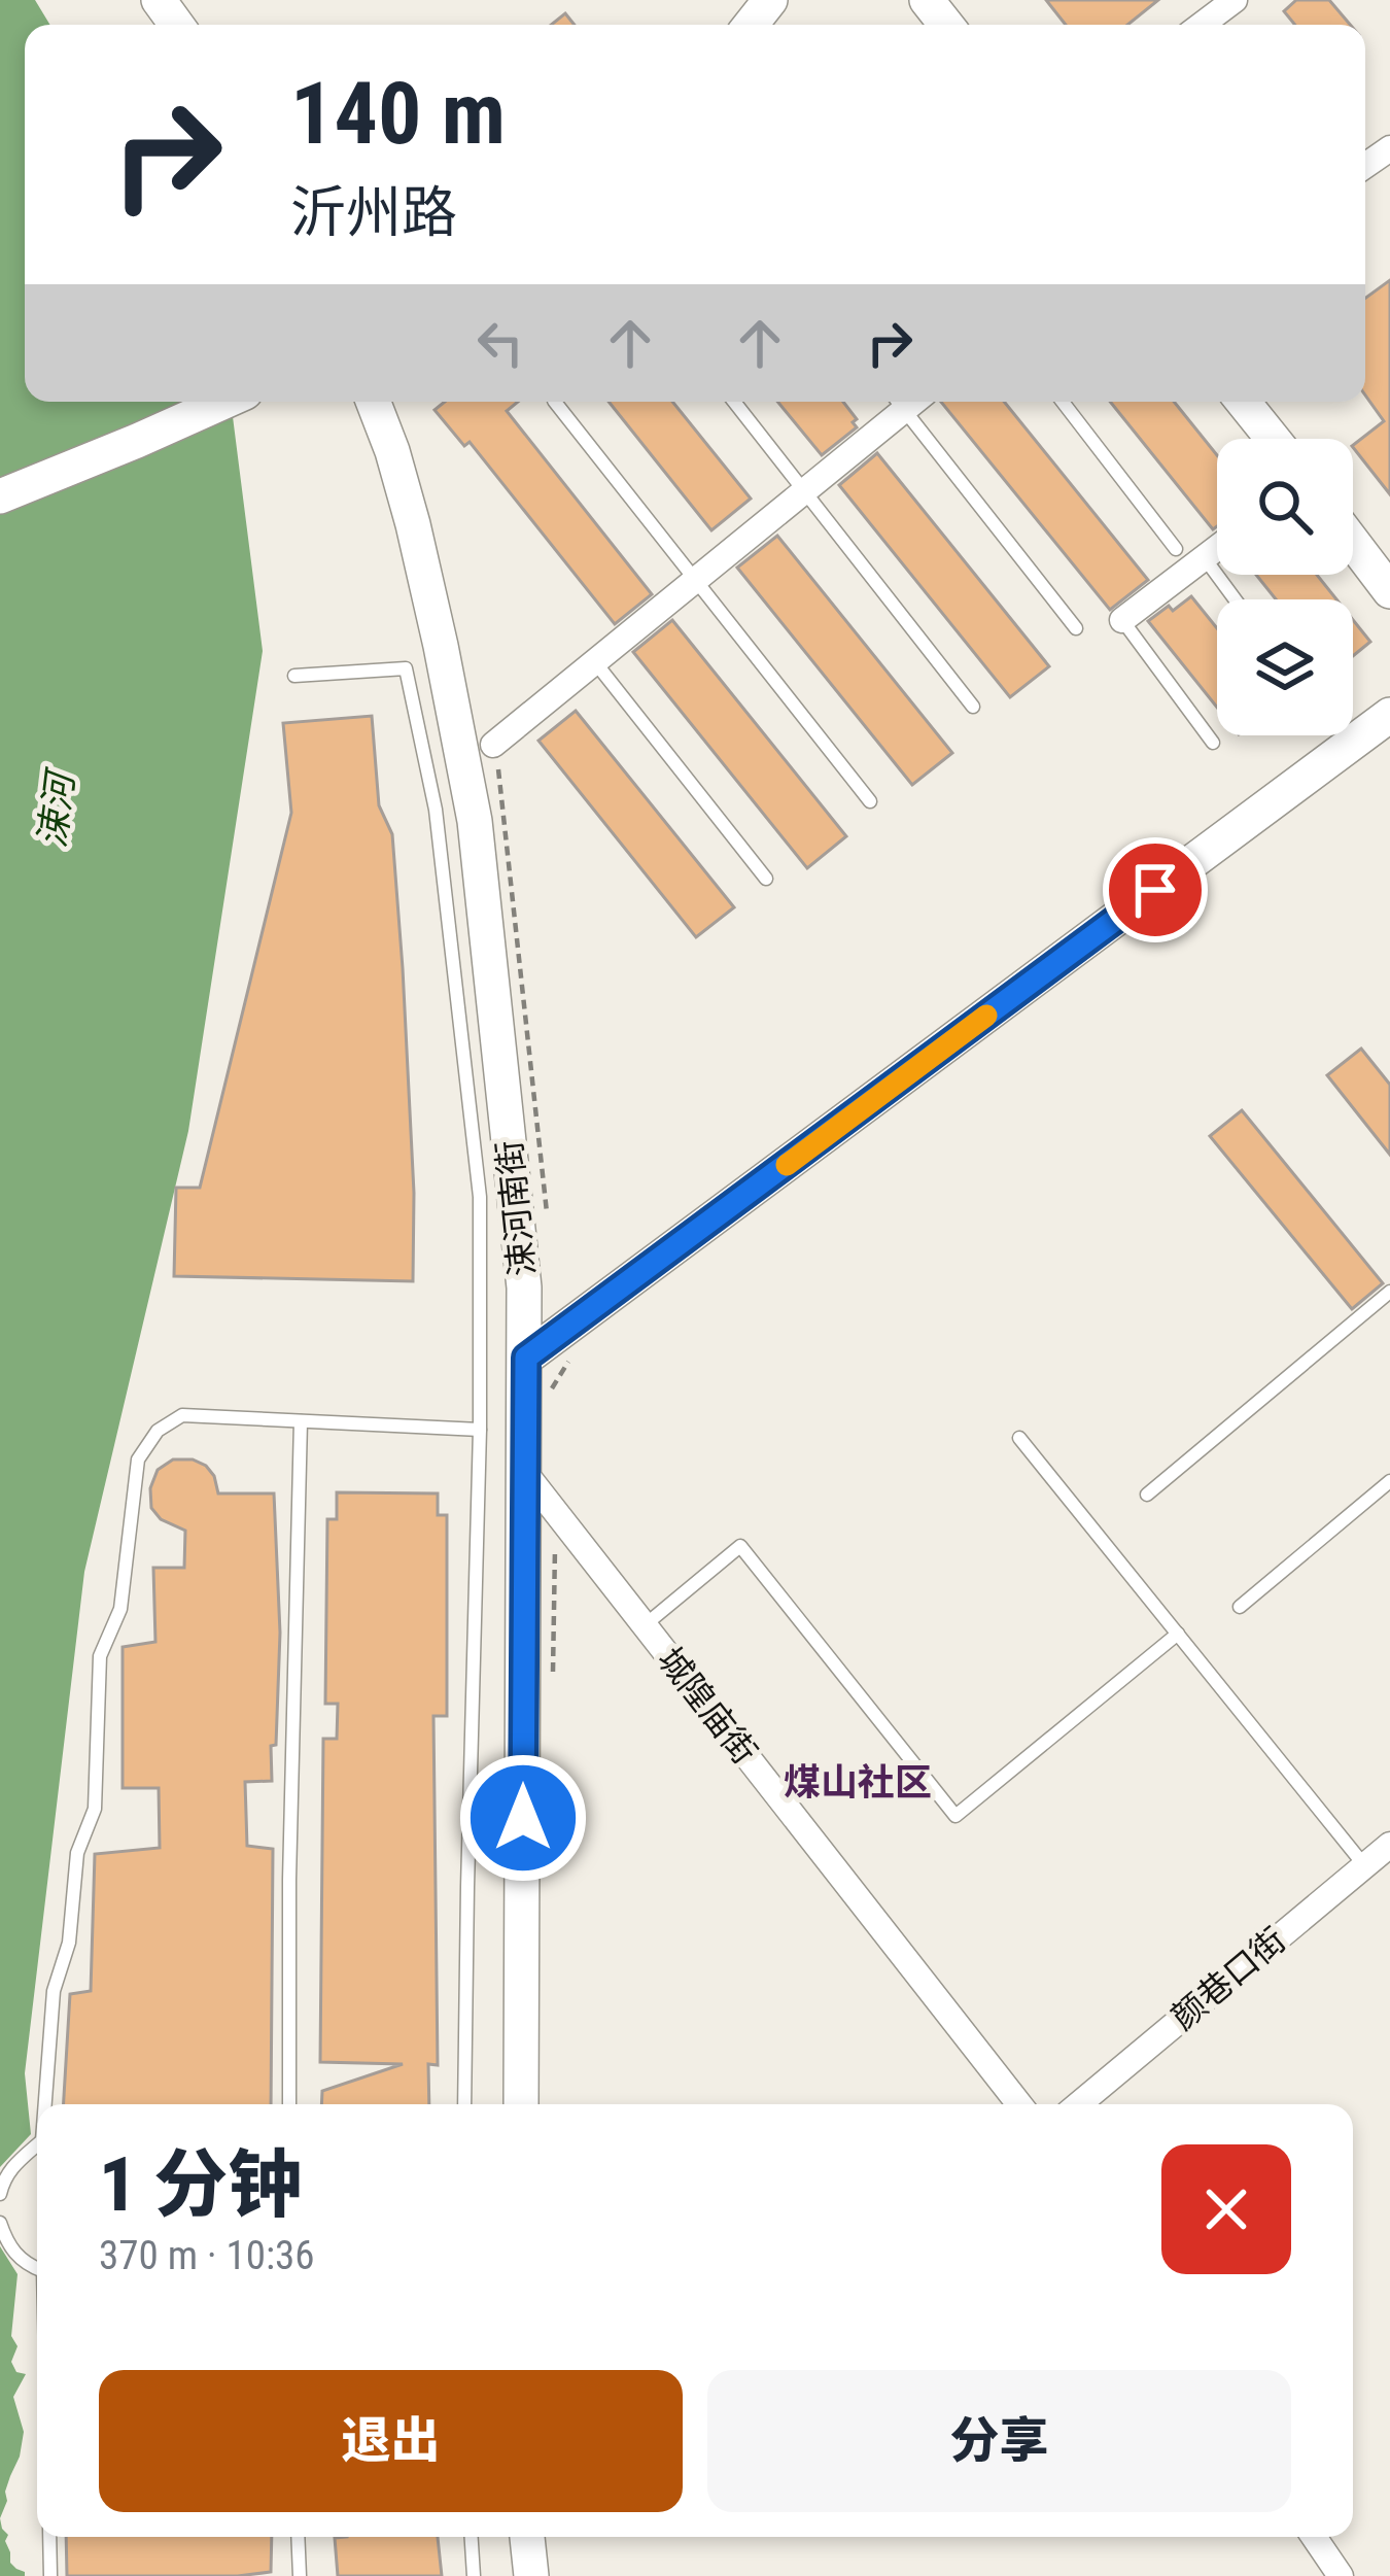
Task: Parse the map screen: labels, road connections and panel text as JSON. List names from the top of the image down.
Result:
{
  "streets": {
    "main road": ["涑河南街"],
    "street": ["城隍庙街", "颜巷口街"]
  },
  "crossings": [
    ["涑河南街", "城隍庙街"]
  ],
  "districts": ["煤山社区"],
  "water": ["涑河"],
  "page": {
    "turn": ["140 m", "沂州路"],
    "heading": ["1 分钟", "370 m · 10:36"],
    "buttons": ["退出", "分享"]
  }
}
